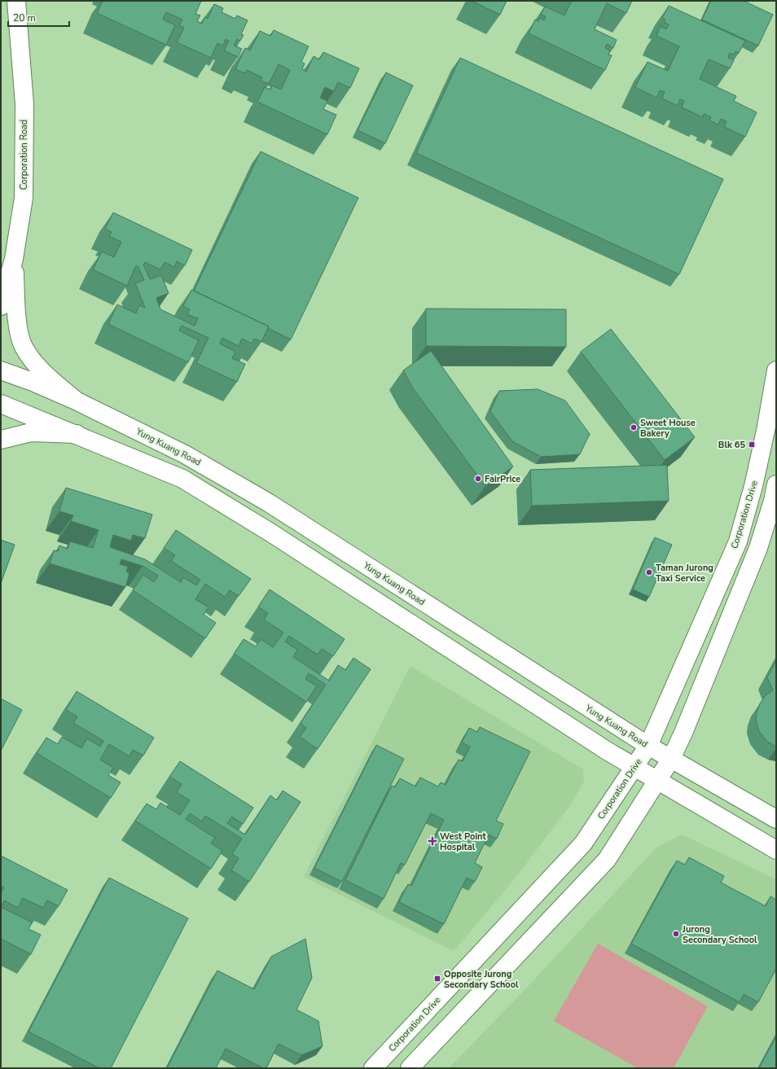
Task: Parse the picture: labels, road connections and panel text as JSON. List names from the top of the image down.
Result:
{
  "streets": {
    "street": ["Corporation Road", "Yung Kuang Road", "Corporation Drive"]
  },
  "crossings": [
    ["Yung Kuang Road", "Corporation Drive"]
  ],
  "places": {
    "other": [
      "Sweet House Bakery",
      "FairPrice",
      "Taman Jurong Taxi Service",
      "Jurong Secondary School"
    ],
    "transit": ["Blk 65", "Opposite Jurong Secondary School"],
    "health": ["West Point Hospital"]
  },
  "scale_bar": "20 m"
}
